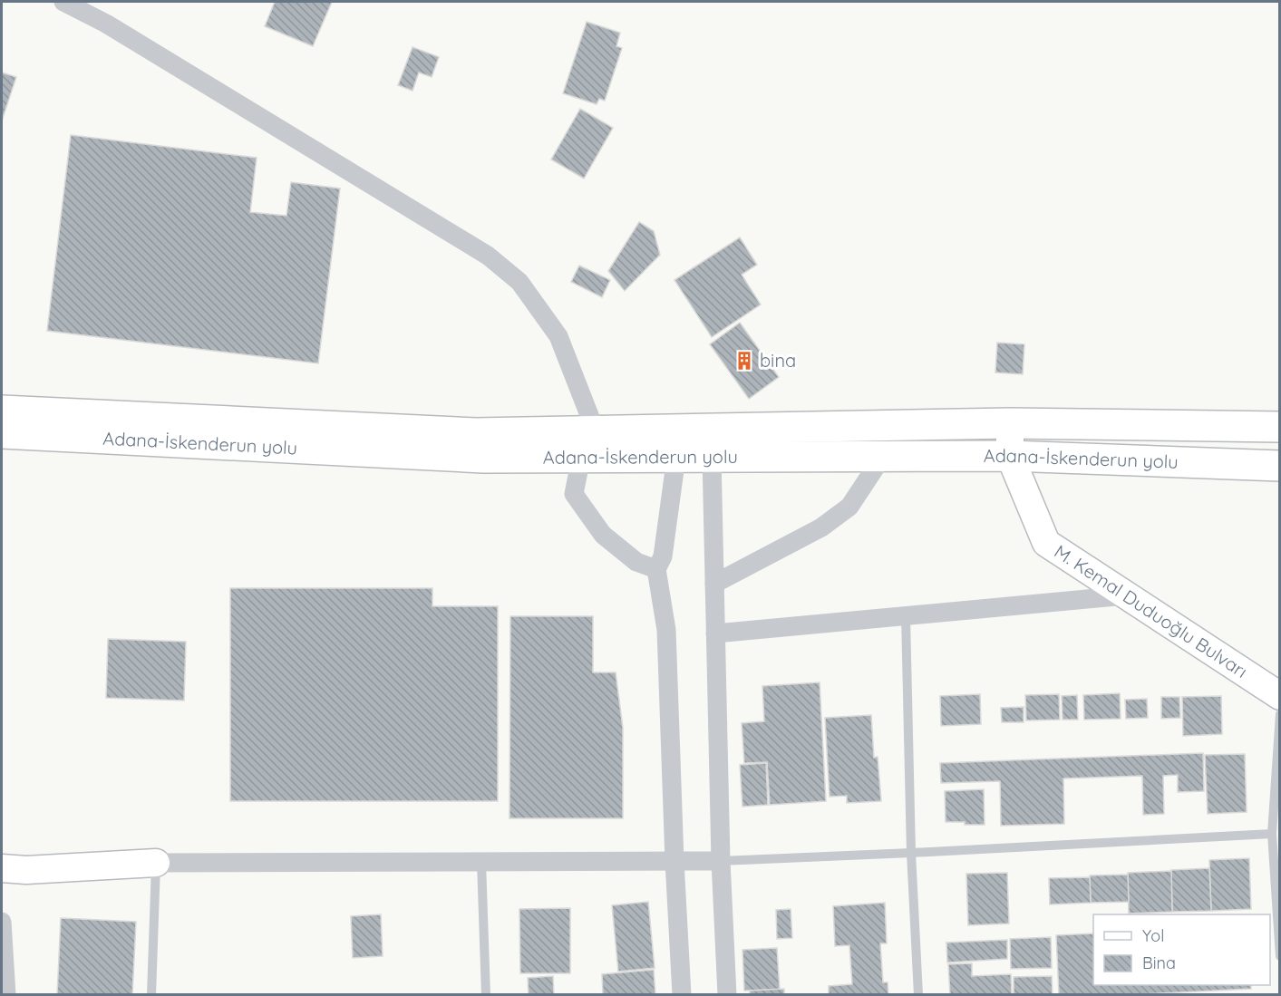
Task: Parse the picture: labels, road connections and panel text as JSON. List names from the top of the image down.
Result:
{
  "streets": {
    "highway": ["Adana-İskenderun yolu"],
    "street": ["M. Kemal Duduoğlu Bulvarı"]
  },
  "crossings": [
    ["Adana-İskenderun yolu", "M. Kemal Duduoğlu Bulvarı"]
  ],
  "places": {
    "building": ["bina"]
  },
  "legend": ["Yol", "Bina"]
}
